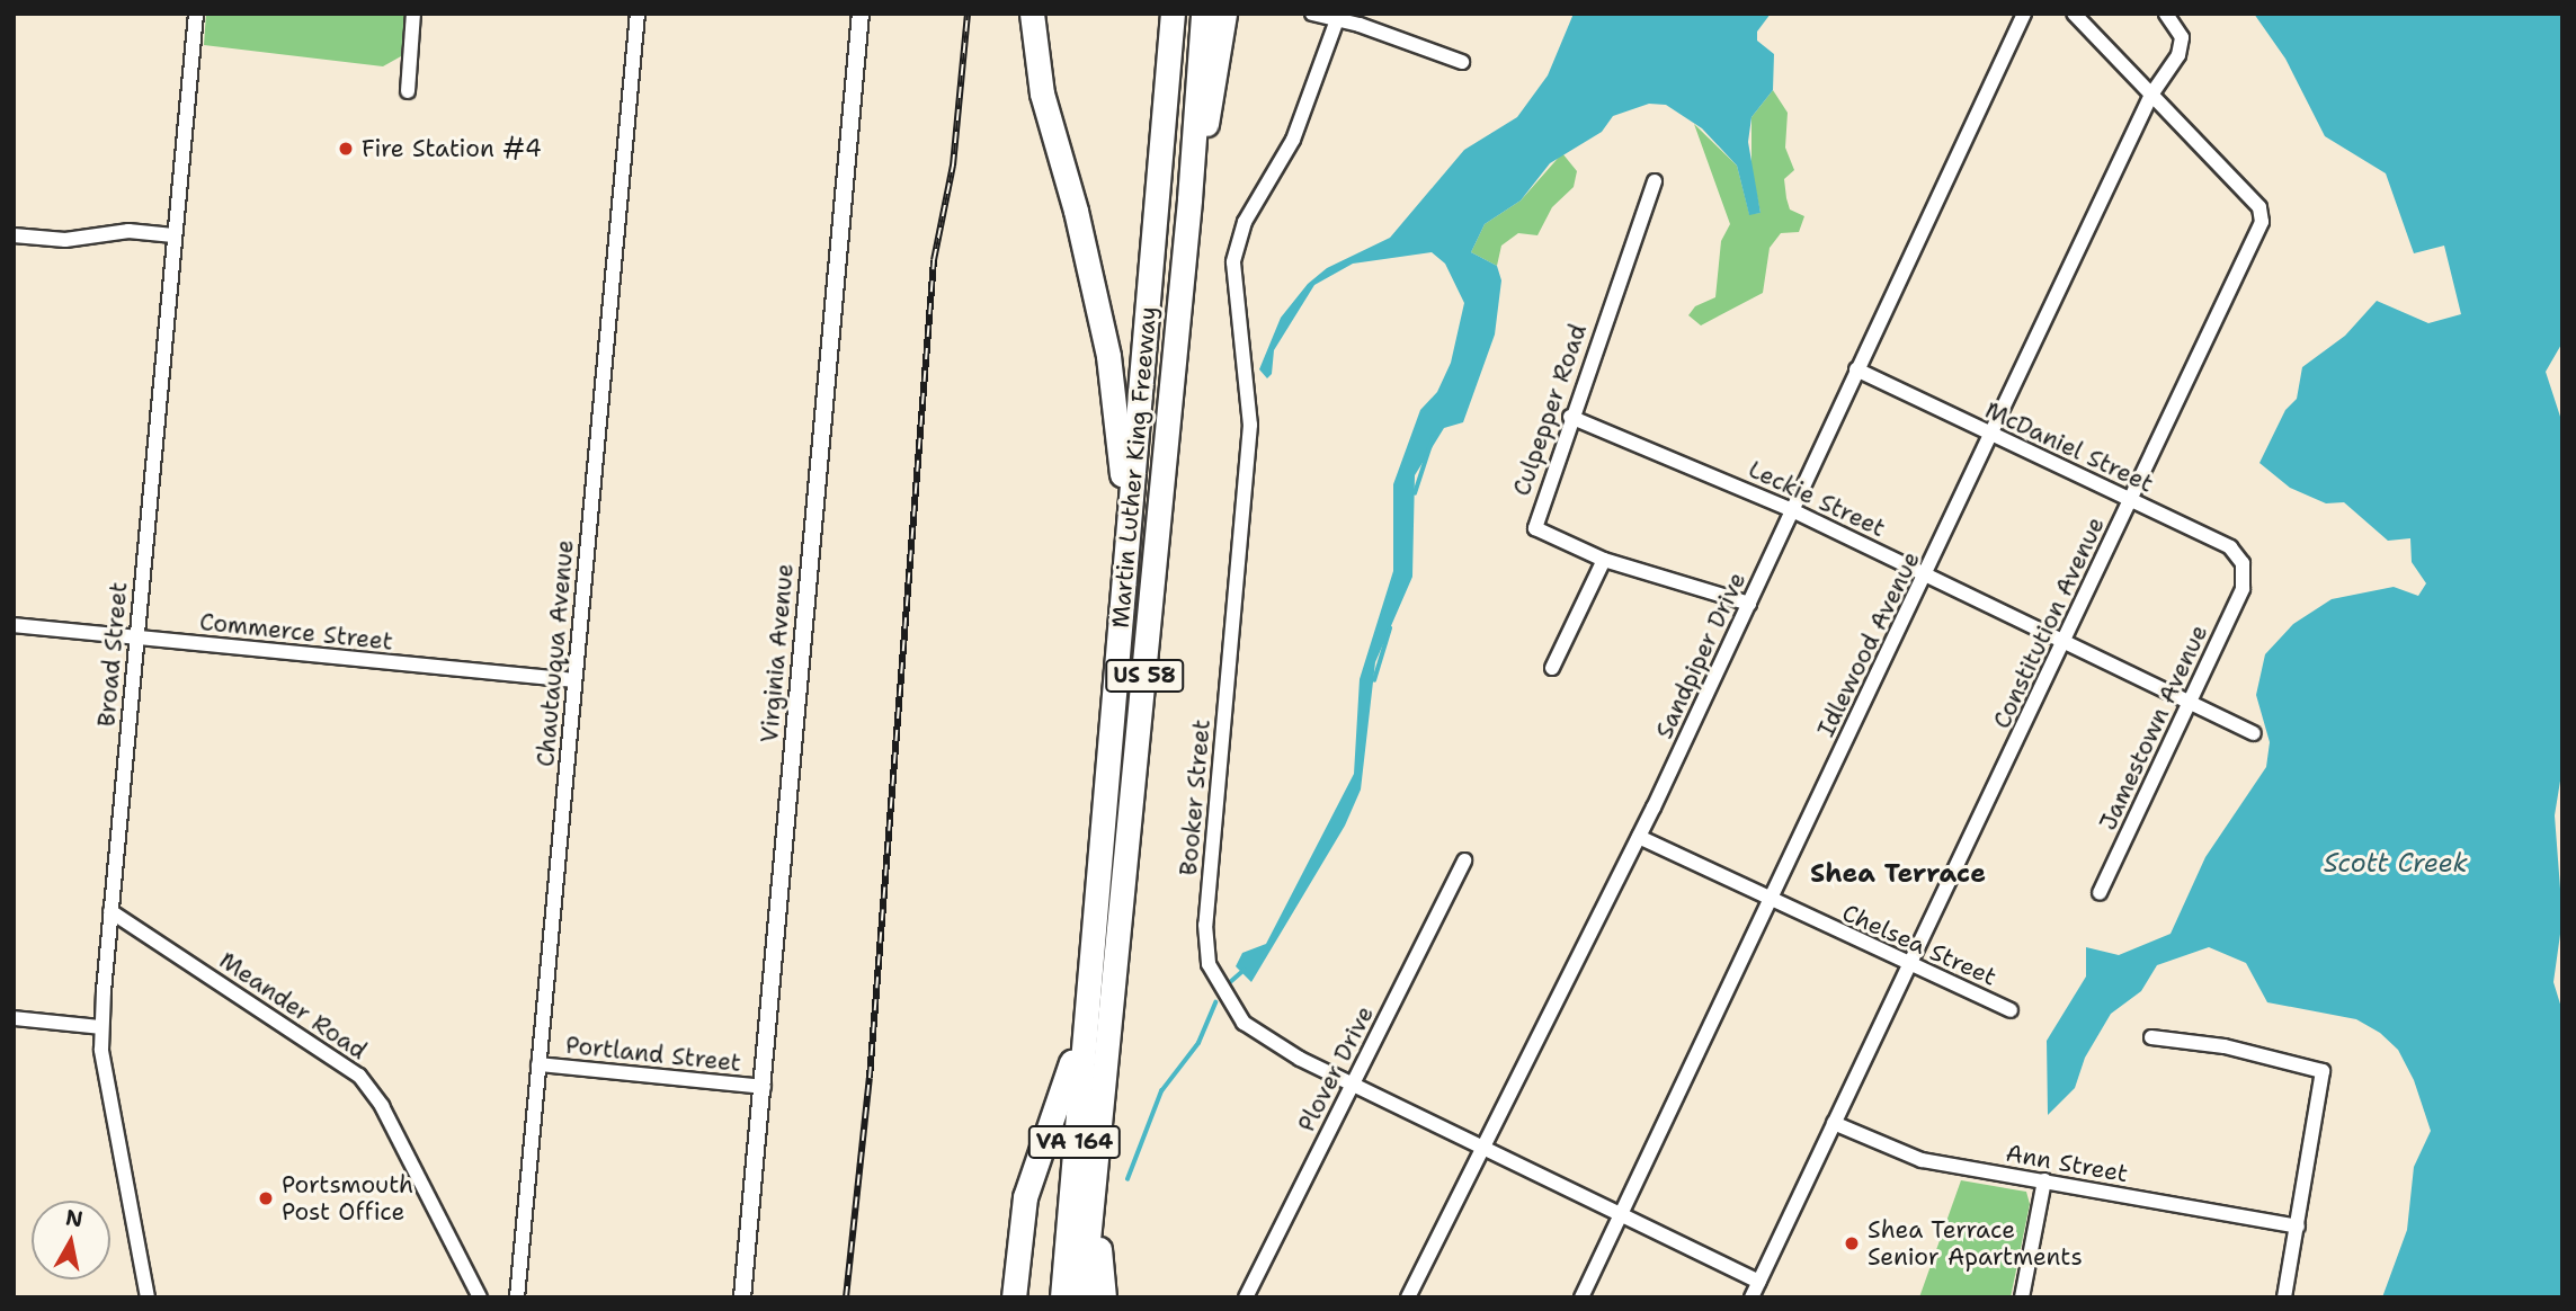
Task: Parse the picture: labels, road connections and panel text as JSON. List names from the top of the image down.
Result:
{
  "streets": {
    "highway": ["Martin Luther King Freeway", "US 58", "VA 164"],
    "street": [
      "Culpepper Road",
      "McDaniel Street",
      "Leckie Street",
      "Constitution Avenue",
      "Commerce Street",
      "Idlewood Avenue",
      "Chautauqua Avenue",
      "Virginia Avenue",
      "Broad Street",
      "Sandpiper Drive",
      "Jamestown Avenue",
      "Booker Street",
      "Chelsea Street",
      "Meander Road",
      "Portland Street",
      "Plover Drive",
      "Ann Street"
    ]
  },
  "crossings": [
    ["Culpepper Road", "Leckie Street"],
    ["Culpepper Road", "Sandpiper Drive"],
    ["McDaniel Street", "Constitution Avenue"],
    ["McDaniel Street", "Idlewood Avenue"],
    ["McDaniel Street", "Sandpiper Drive"],
    ["McDaniel Street", "Jamestown Avenue"],
    ["Martin Luther King Freeway", "US 58"],
    ["Leckie Street", "Constitution Avenue"],
    ["Leckie Street", "Idlewood Avenue"],
    ["Leckie Street", "Sandpiper Drive"],
    ["Leckie Street", "Jamestown Avenue"],
    ["Constitution Avenue", "Idlewood Avenue"],
    ["Constitution Avenue", "Booker Street"],
    ["Constitution Avenue", "Chelsea Street"],
    ["Constitution Avenue", "Ann Street"],
    ["Commerce Street", "Chautauqua Avenue"],
    ["Commerce Street", "Broad Street"],
    ["Idlewood Avenue", "Booker Street"],
    ["Idlewood Avenue", "Chelsea Street"],
    ["Chautauqua Avenue", "Portland Street"],
    ["Virginia Avenue", "Portland Street"],
    ["Broad Street", "Meander Road"],
    ["Sandpiper Drive", "Booker Street"],
    ["Sandpiper Drive", "Chelsea Street"],
    ["Booker Street", "Plover Drive"]
  ],
  "districts": ["Shea Terrace"],
  "water": ["Scott Creek"],
  "places": ["Fire Station #4", "Portsmouth Post Office", "Shea Terrace Senior Apartments"],
  "north": "top"
}
